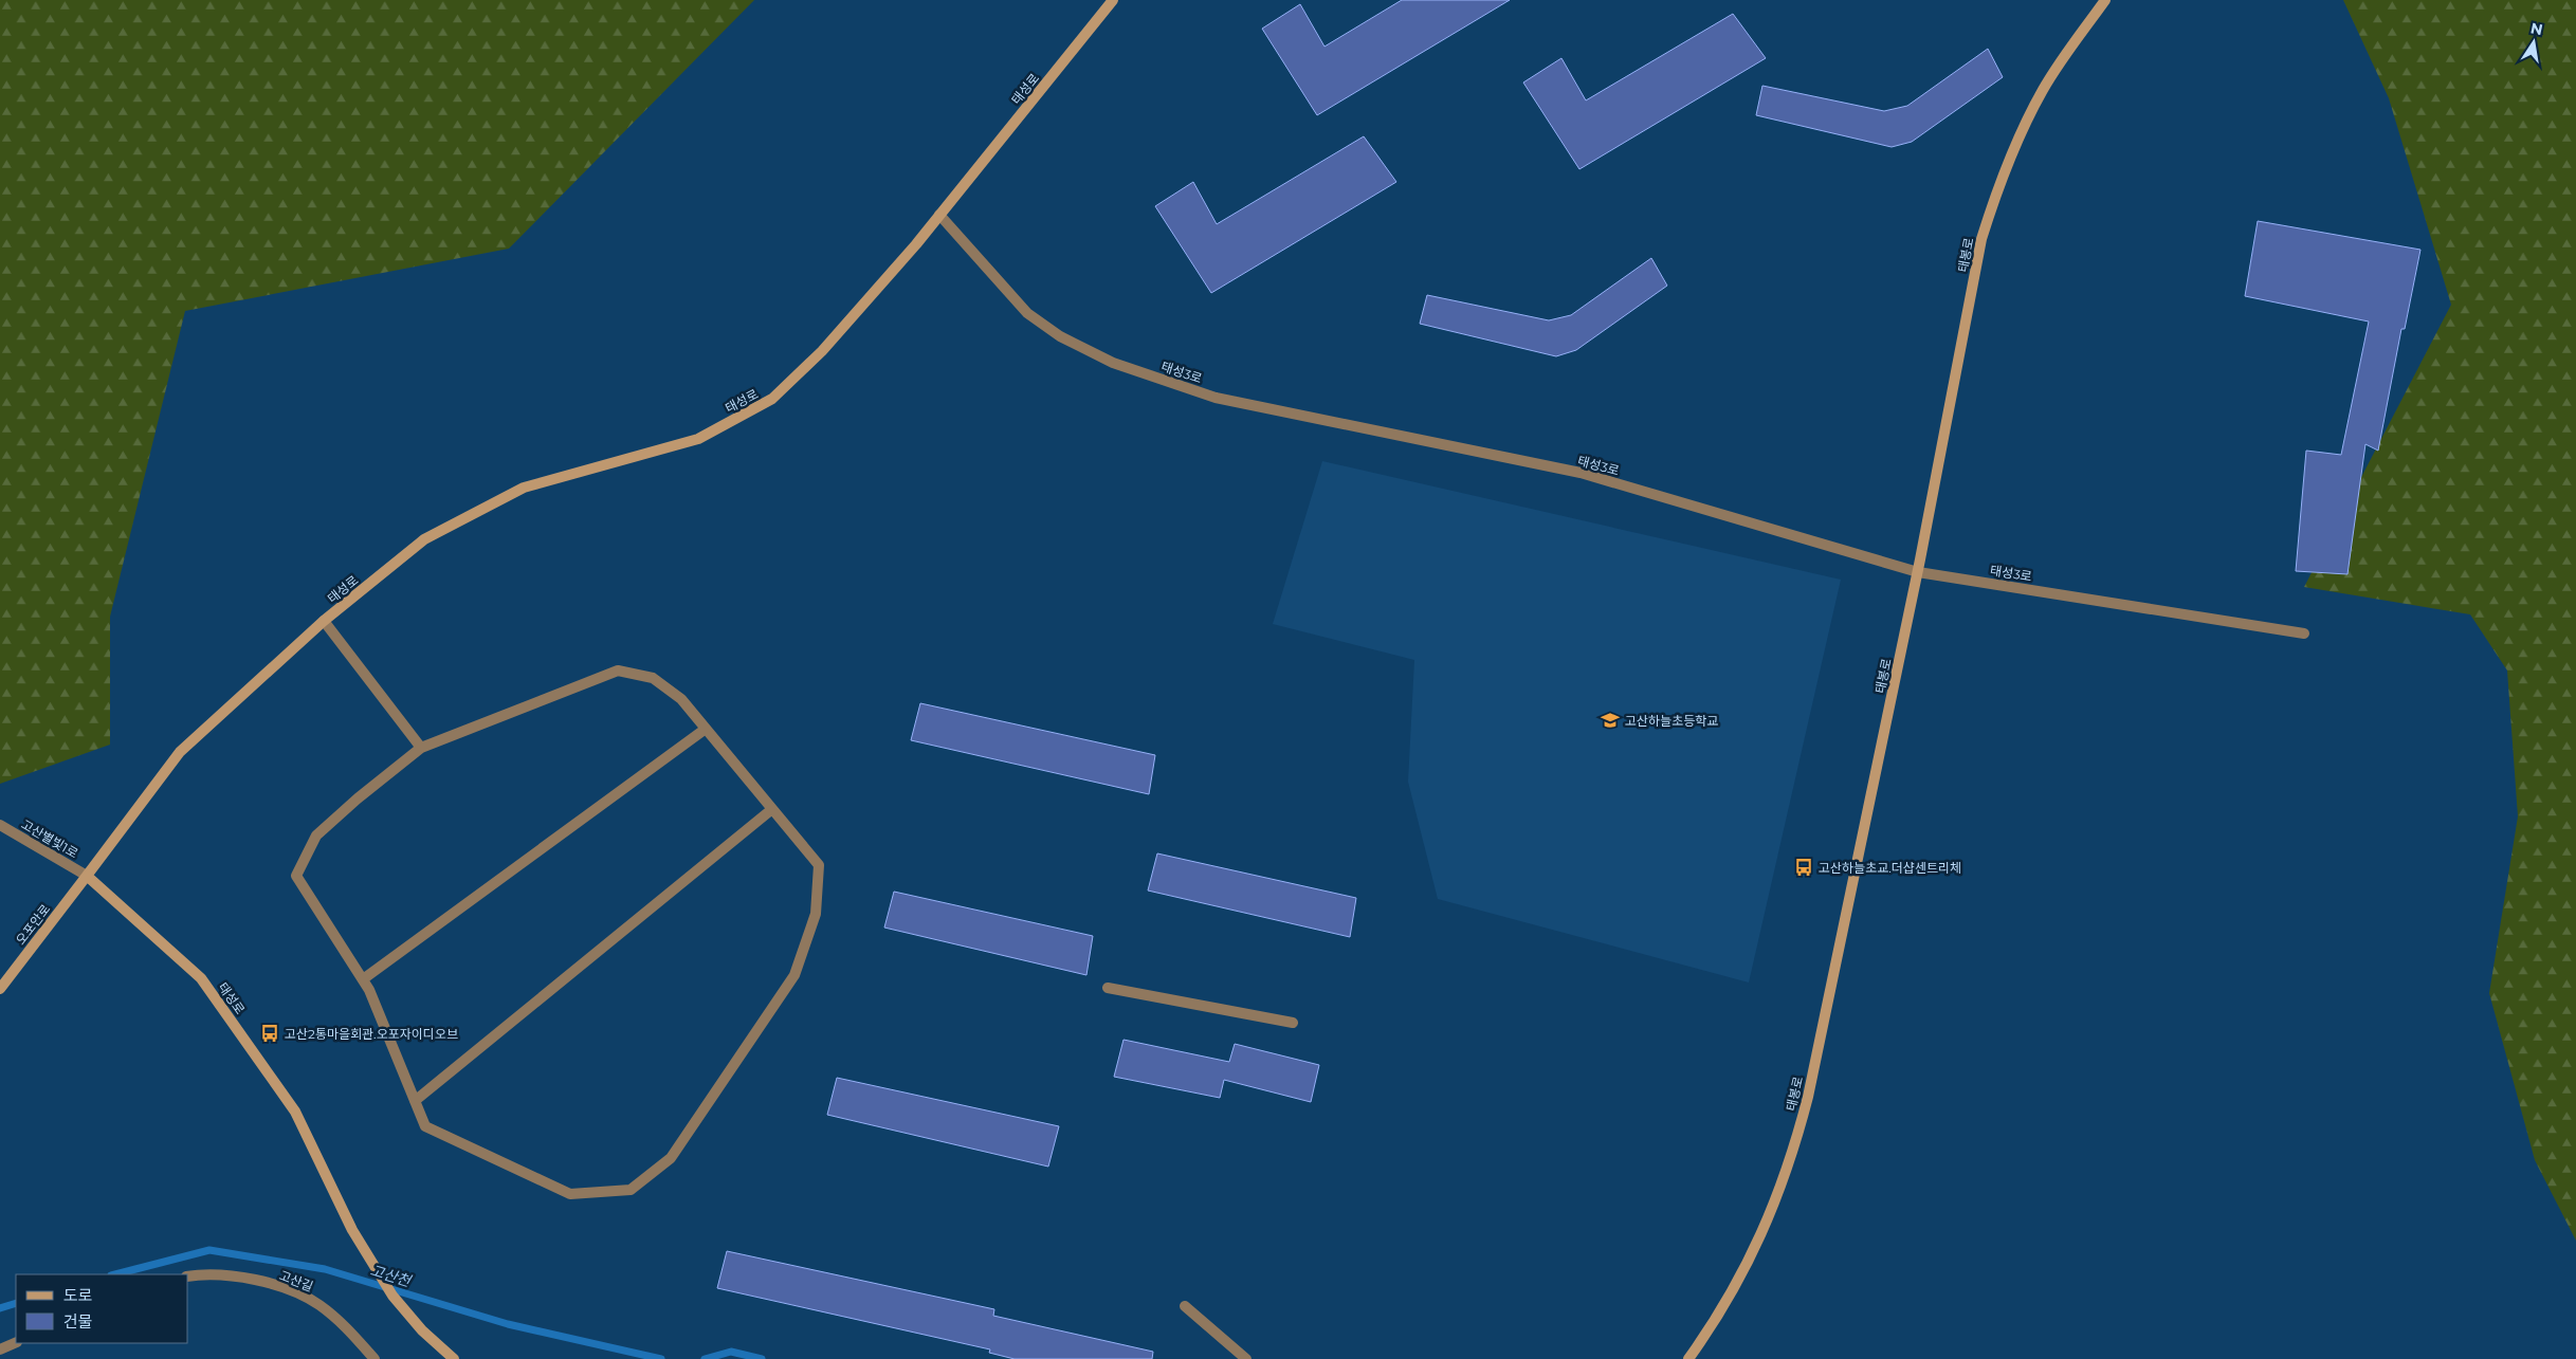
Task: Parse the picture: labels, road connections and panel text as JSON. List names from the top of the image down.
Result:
{
  "streets": {
    "street": [
      "태성로",
      "태봉로",
      "태성3로",
      "고산별빛1로",
      "오포안로",
      "고산길"
    ]
  },
  "crossings": [
    ["태성로", "태성3로"],
    ["태성로", "고산별빛1로"],
    ["태성로", "오포안로"],
    ["태봉로", "태성3로"],
    ["고산별빛1로", "오포안로"]
  ],
  "water": ["고산천"],
  "places": {
    "school or university": ["고산하늘초등학교"],
    "bus stop": ["고산하늘초교.더샵센트리체", "고산2통마을회관.오포자이디오브"]
  },
  "legend": ["도로", "건물"],
  "north": "top"
}
